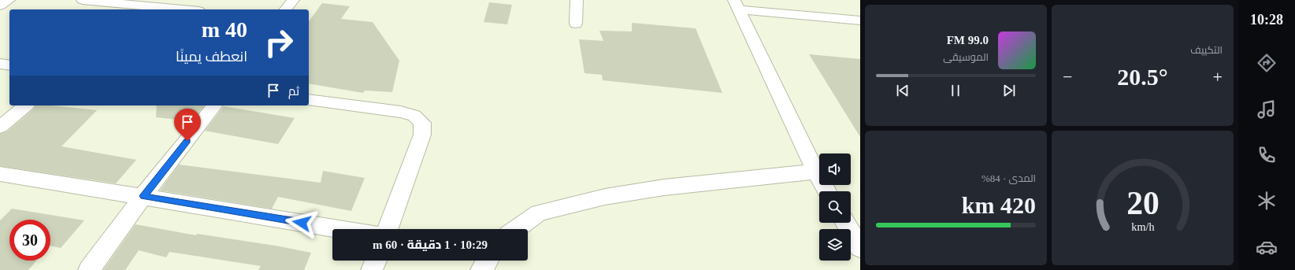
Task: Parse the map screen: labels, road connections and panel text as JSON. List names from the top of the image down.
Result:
{
  "page": {
    "tabs": "10:28",
    "tile": [
      "التكييف",
      ["المدى · 84%", "420 km"]
    ],
    "turn": ["40 m", "انعطف يمينًا"],
    "song": ["99.0 FM", "الموسيقى"],
    "heat": ["−", "20.5°", "+"],
    "then": "ثم",
    "limit": "30",
    "trip": "10:29 · 1 دقيقة · 60 m",
    "gauge": ["20", "km/h"]
  }
}
